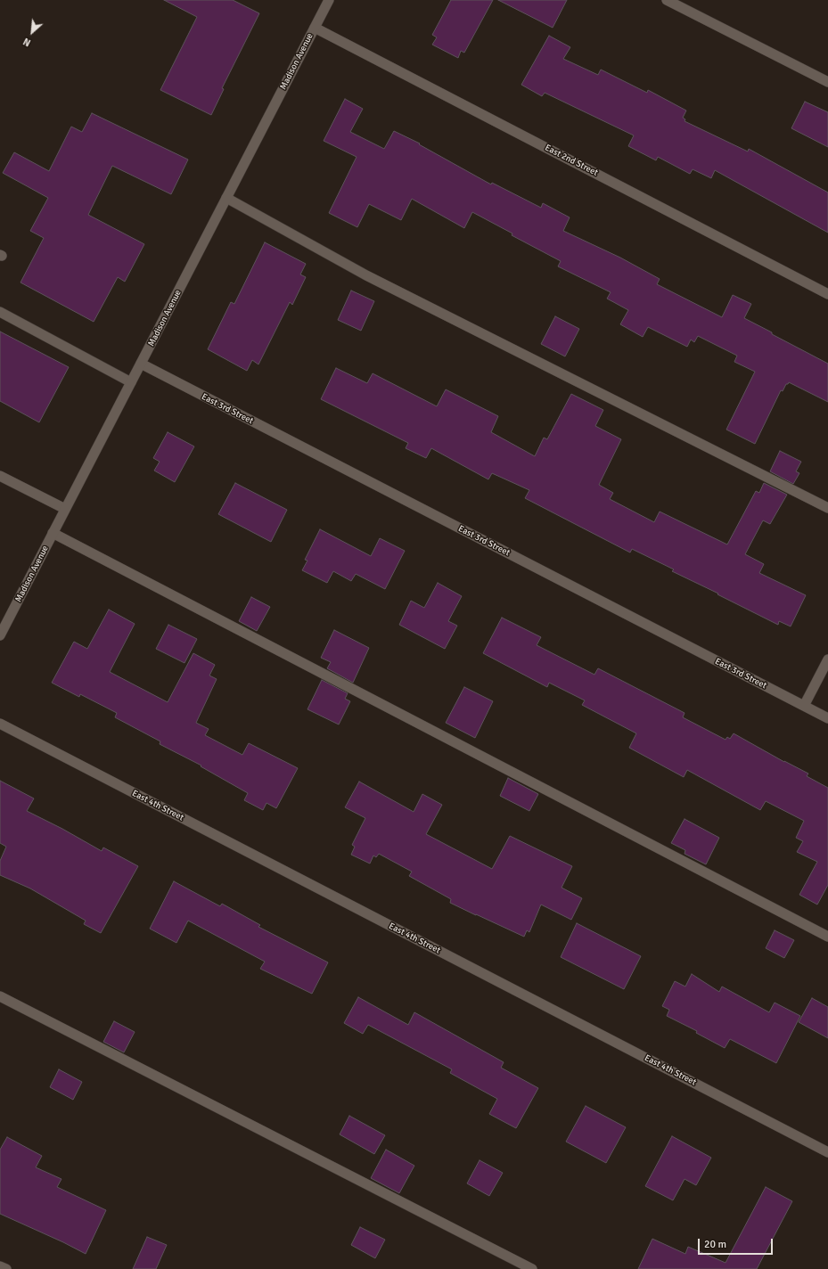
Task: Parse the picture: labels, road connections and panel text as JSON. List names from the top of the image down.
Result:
{
  "streets": {
    "street": [
      "Madison Avenue",
      "East 2nd Street",
      "East 3rd Street",
      "East 4th Street"
    ]
  },
  "crossings": [
    ["Madison Avenue", "East 2nd Street"],
    ["Madison Avenue", "East 3rd Street"]
  ],
  "scale_bar": "20 m",
  "north": "bottom left"
}
